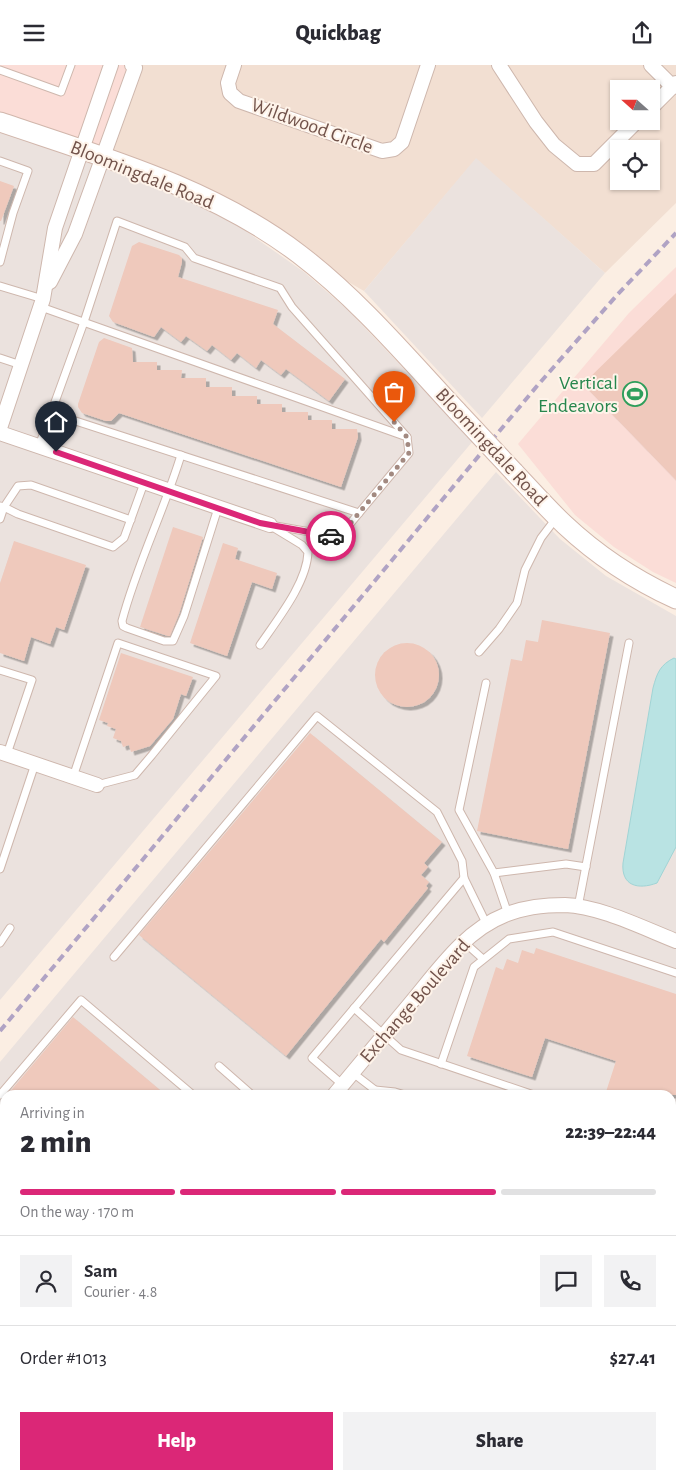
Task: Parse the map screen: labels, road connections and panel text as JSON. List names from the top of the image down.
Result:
{
  "streets": {
    "main road": ["Bloomingdale Road"],
    "street": ["Wildwood Circle", "Exchange Boulevard"]
  },
  "places": {
    "sports": ["Vertical Endeavors"]
  },
  "north": "left",
  "page": {
    "header": "Quickbag",
    "heading": ["2 min", "Arriving in", "22:39–22:44"],
    "panel": [
      "Sam",
      "Courier · 4.8",
      "Order #1013",
      "$27.41"
    ],
    "bar": "On the way · 170 m",
    "buttons": ["Help", "Share"]
  }
}
